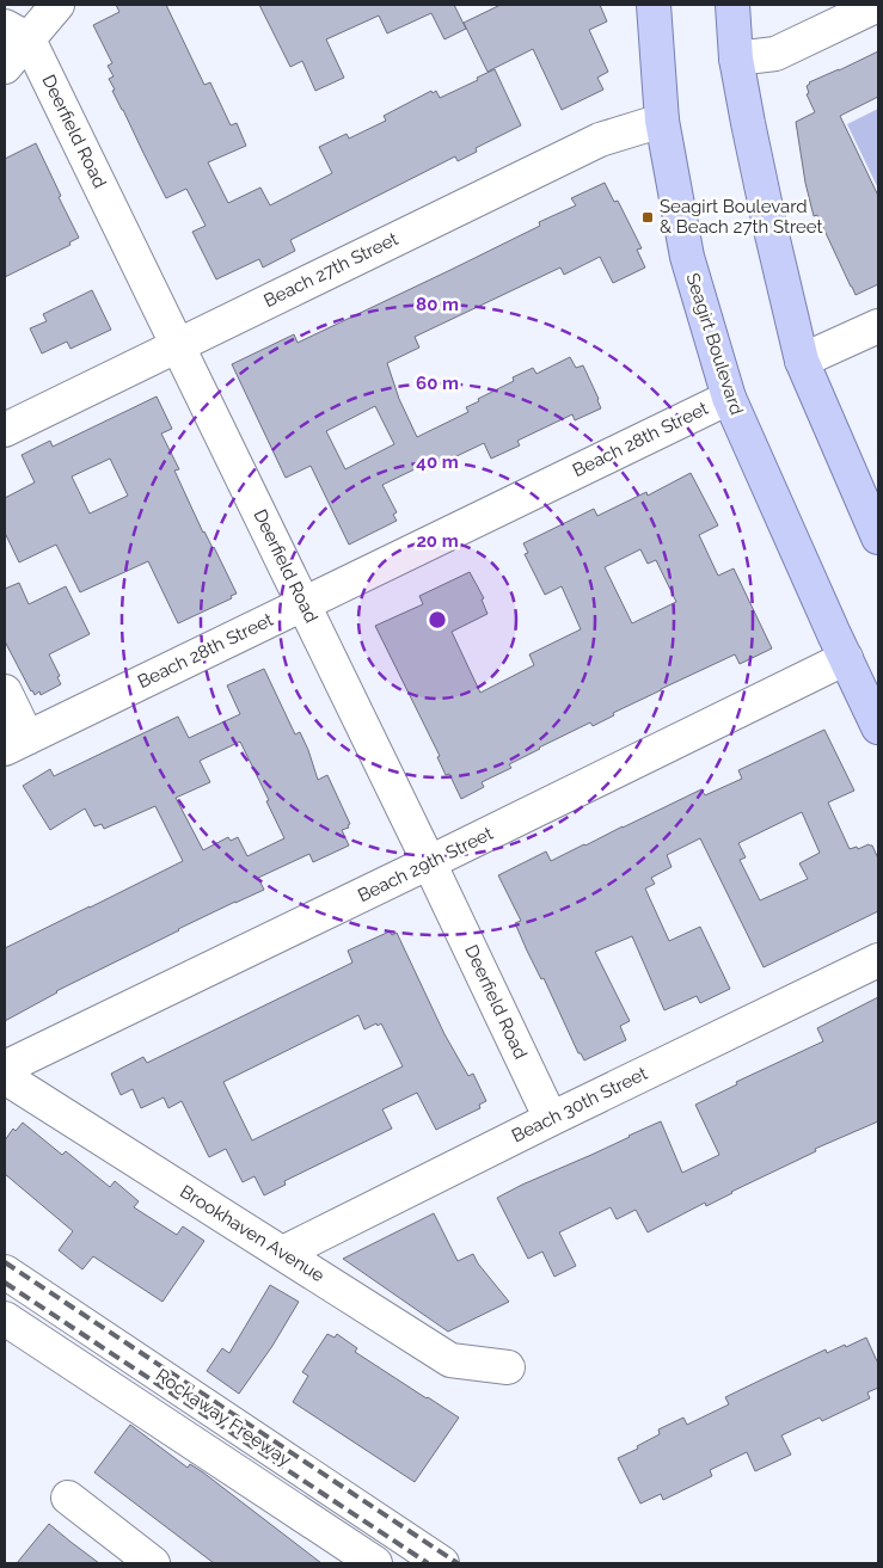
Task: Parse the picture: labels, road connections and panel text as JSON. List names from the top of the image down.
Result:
{
  "streets": {
    "main road": ["Seagirt Boulevard"],
    "street": [
      "Deerfield Road",
      "Beach 27th Street",
      "Beach 28th Street",
      "Beach 29th Street",
      "Beach 30th Street",
      "Brookhaven Avenue",
      "Rockaway Freeway"
    ]
  },
  "crossings": [
    ["Deerfield Road", "Beach 27th Street"],
    ["Deerfield Road", "Beach 28th Street"],
    ["Deerfield Road", "Beach 29th Street"],
    ["Deerfield Road", "Beach 30th Street"],
    ["Beach 27th Street", "Seagirt Boulevard"],
    ["Seagirt Boulevard", "Beach 28th Street"],
    ["Seagirt Boulevard", "Beach 29th Street"],
    ["Beach 30th Street", "Brookhaven Avenue"]
  ],
  "places": {
    "transit": ["Seagirt Boulevard & Beach 27th Street"]
  },
  "rings": [
    "80 m",
    "60 m",
    "40 m",
    "20 m"
  ]
}
